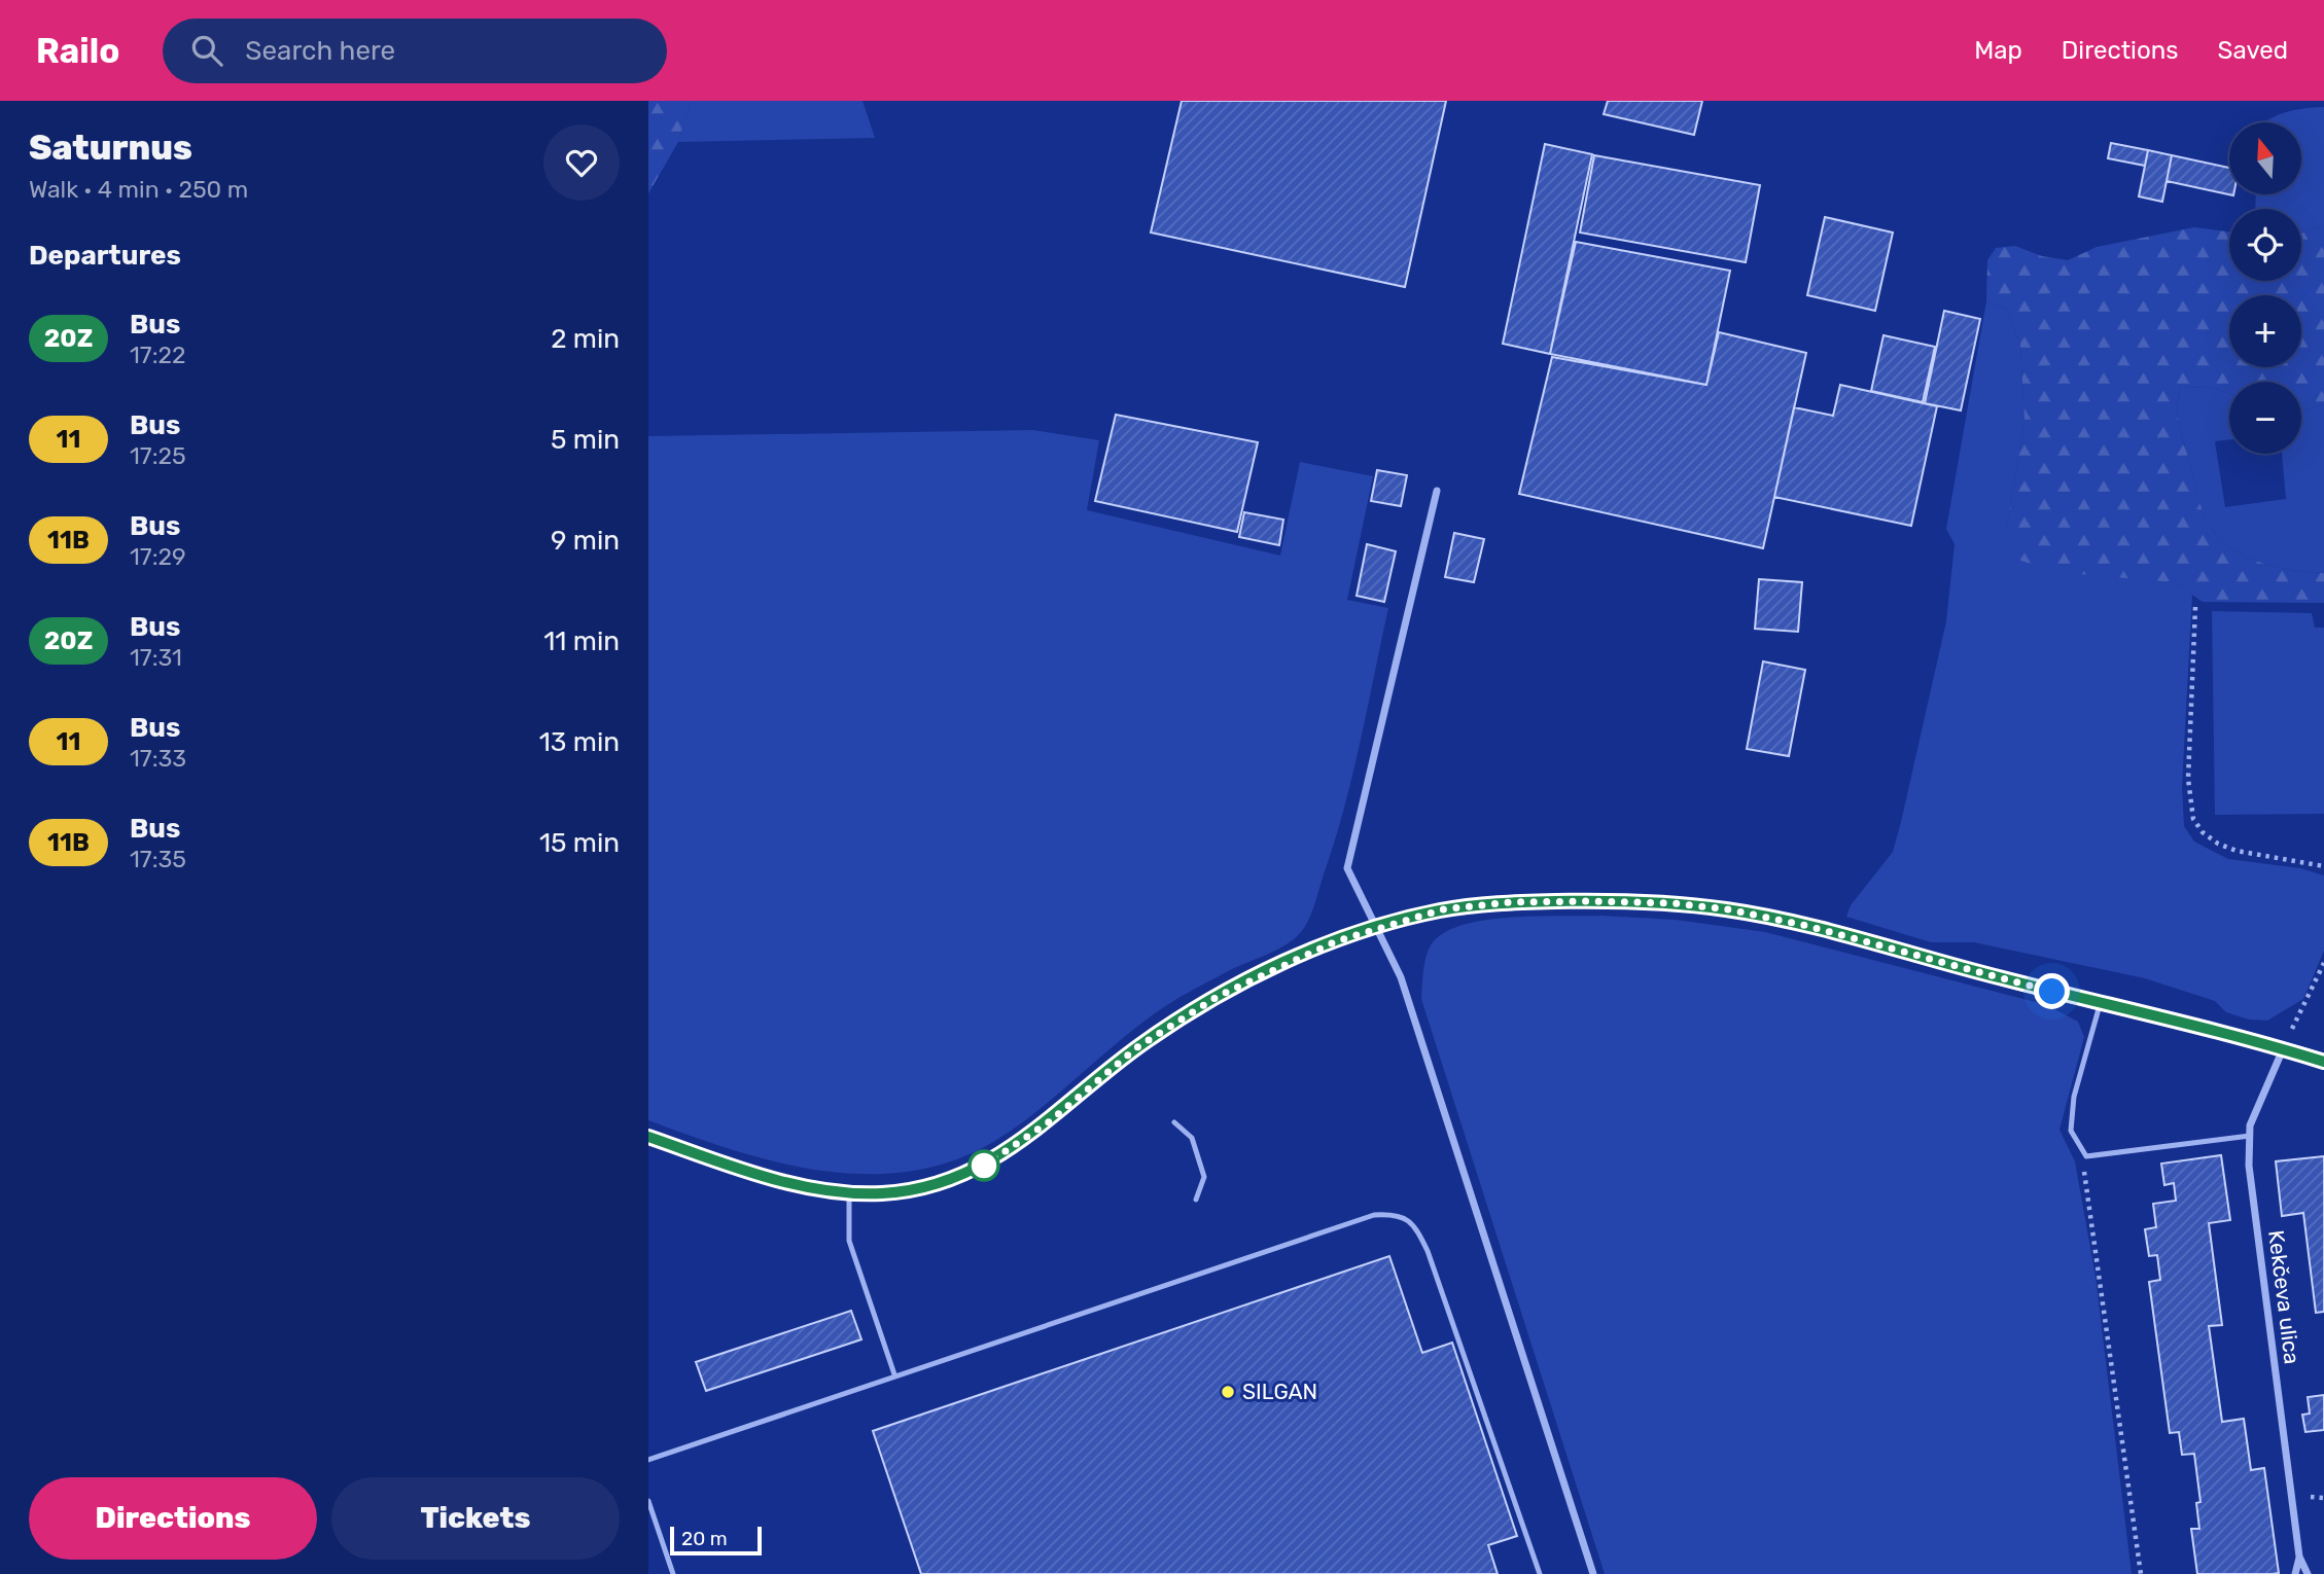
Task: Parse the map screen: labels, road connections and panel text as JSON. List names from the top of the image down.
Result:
{
  "streets": {
    "street": ["Kekčeva ulica"]
  },
  "places": ["SILGAN"],
  "lines": ["bus line 20Z"],
  "scale_bar": "20 m",
  "north": "top",
  "page": {
    "header": "Railo",
    "search": "Search here",
    "nav": ["Map", "Directions", "Saved"],
    "heading": [
      ["Saturnus", "Walk · 4 min · 250 m"],
      "Departures"
    ],
    "map_buttons": ["+", "−"],
    "list": [
      {
        "mark": "20Z",
        "name": "Bus",
        "note": "17:22",
        "value": "2 min"
      },
      {
        "mark": "11",
        "name": "Bus",
        "note": "17:25",
        "value": "5 min"
      },
      {
        "mark": "11B",
        "name": "Bus",
        "note": "17:29",
        "value": "9 min"
      },
      {
        "mark": "20Z",
        "name": "Bus",
        "note": "17:31",
        "value": "11 min"
      },
      {
        "mark": "11",
        "name": "Bus",
        "note": "17:33",
        "value": "13 min"
      },
      {
        "mark": "11B",
        "name": "Bus",
        "note": "17:35",
        "value": "15 min"
      }
    ],
    "buttons": ["Directions", "Tickets"],
    "scale": "20 m"
  }
}
